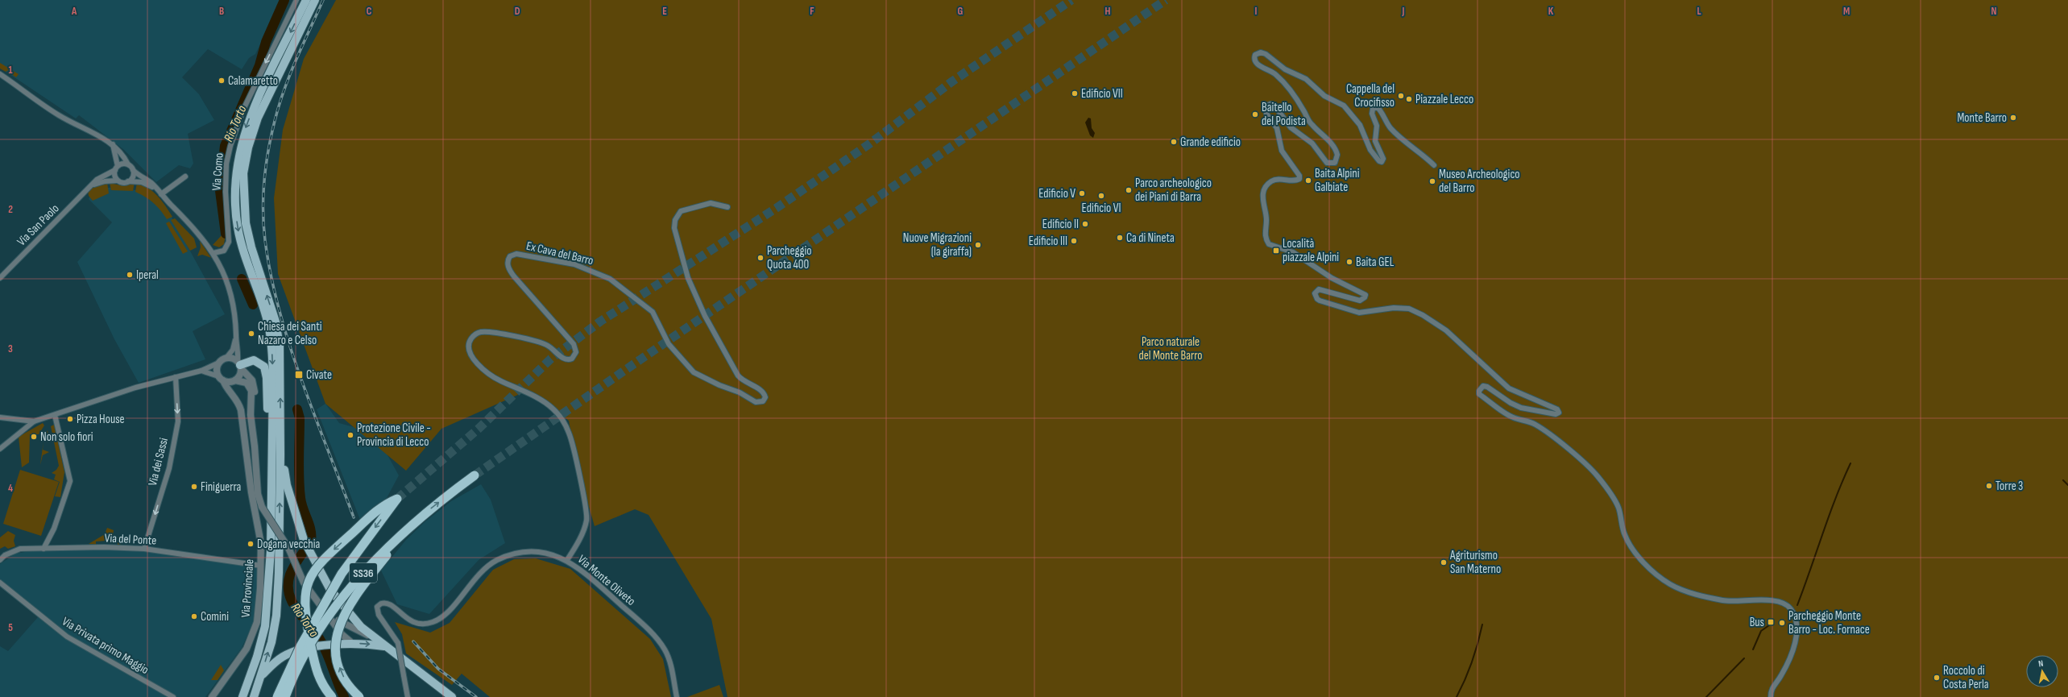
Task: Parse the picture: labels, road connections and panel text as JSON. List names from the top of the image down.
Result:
{
  "streets": {
    "highway": ["SS36"],
    "street": [
      "Via Como",
      "Via San Paolo",
      "Ex Cava del Barro",
      "Via dei Sassi",
      "Via del Ponte",
      "Via Monte Oliveto",
      "Via Provinciale",
      "Via Privata primo Maggio"
    ]
  },
  "crossings": [
    ["Ex Cava del Barro", "Via Monte Oliveto"],
    ["Via dei Sassi", "Via del Ponte"],
    ["Via del Ponte", "Via Provinciale"]
  ],
  "one_way": ["Via Como", "Via dei Sassi"],
  "water": ["Rio Torto"],
  "parks": ["Parco naturale del Monte Barro"],
  "places": {
    "other": [
      "Calamaretto",
      "Edificio VII",
      "Cappella del Crocifisso",
      "Piazzale Lecco",
      "Baitello del Podista",
      "Monte Barro",
      "Grande edificio",
      "Baita Alpini Galbiate",
      "Museo Archeologico del Barro",
      "Parco archeologico dei Piani di Barra",
      "Edificio V",
      "Edificio VI",
      "Edificio II",
      "Ca di Nineta",
      "Edificio III",
      "Nuove Migrazioni (la giraffa)",
      "Parcheggio Quota 400",
      "Baita GEL",
      "Iperal",
      "Chiesa dei Santi Nazaro e Celso",
      "Pizza House",
      "Protezione Civile - Provincia di Lecco",
      "Non solo fiori",
      "Torre 3",
      "Finiguerra",
      "Dogana vecchia",
      "Agriturismo San Materno",
      "Comini",
      "Parcheggio Monte Barro - Loc. Fornace",
      "Roccolo di Costa Perla"
    ],
    "transit": ["Località piazzale Alpini", "Civate", "Bus"]
  },
  "north": "top",
  "grid": {
    "columns": [
      "A",
      "B",
      "C",
      "D",
      "E",
      "F",
      "G",
      "H",
      "I",
      "J",
      "K",
      "L",
      "M",
      "N"
    ],
    "rows": [
      "1",
      "2",
      "3",
      "4",
      "5"
    ]
  }
}
